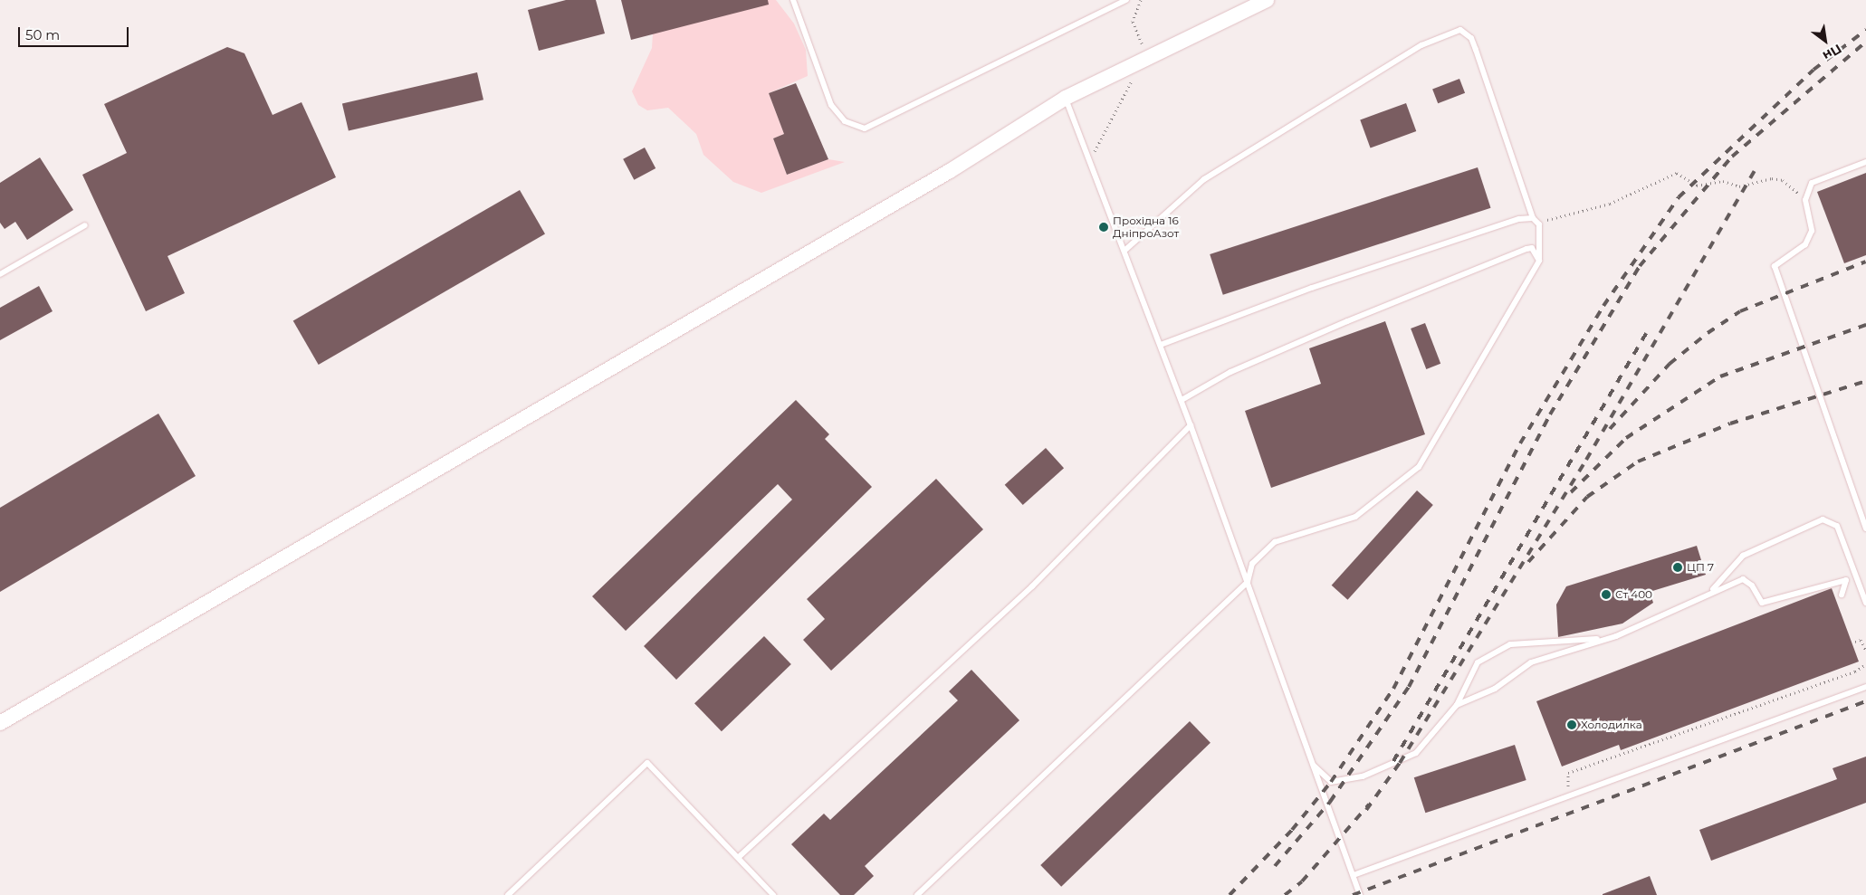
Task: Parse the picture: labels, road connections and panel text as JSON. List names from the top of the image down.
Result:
{
  "places": [
    "Прохідна 16 ДніпроАзот",
    "ЦП 7",
    "Ст 400",
    "Холодилка"
  ],
  "scale_bar": "50 m",
  "north": "bottom right"
}
